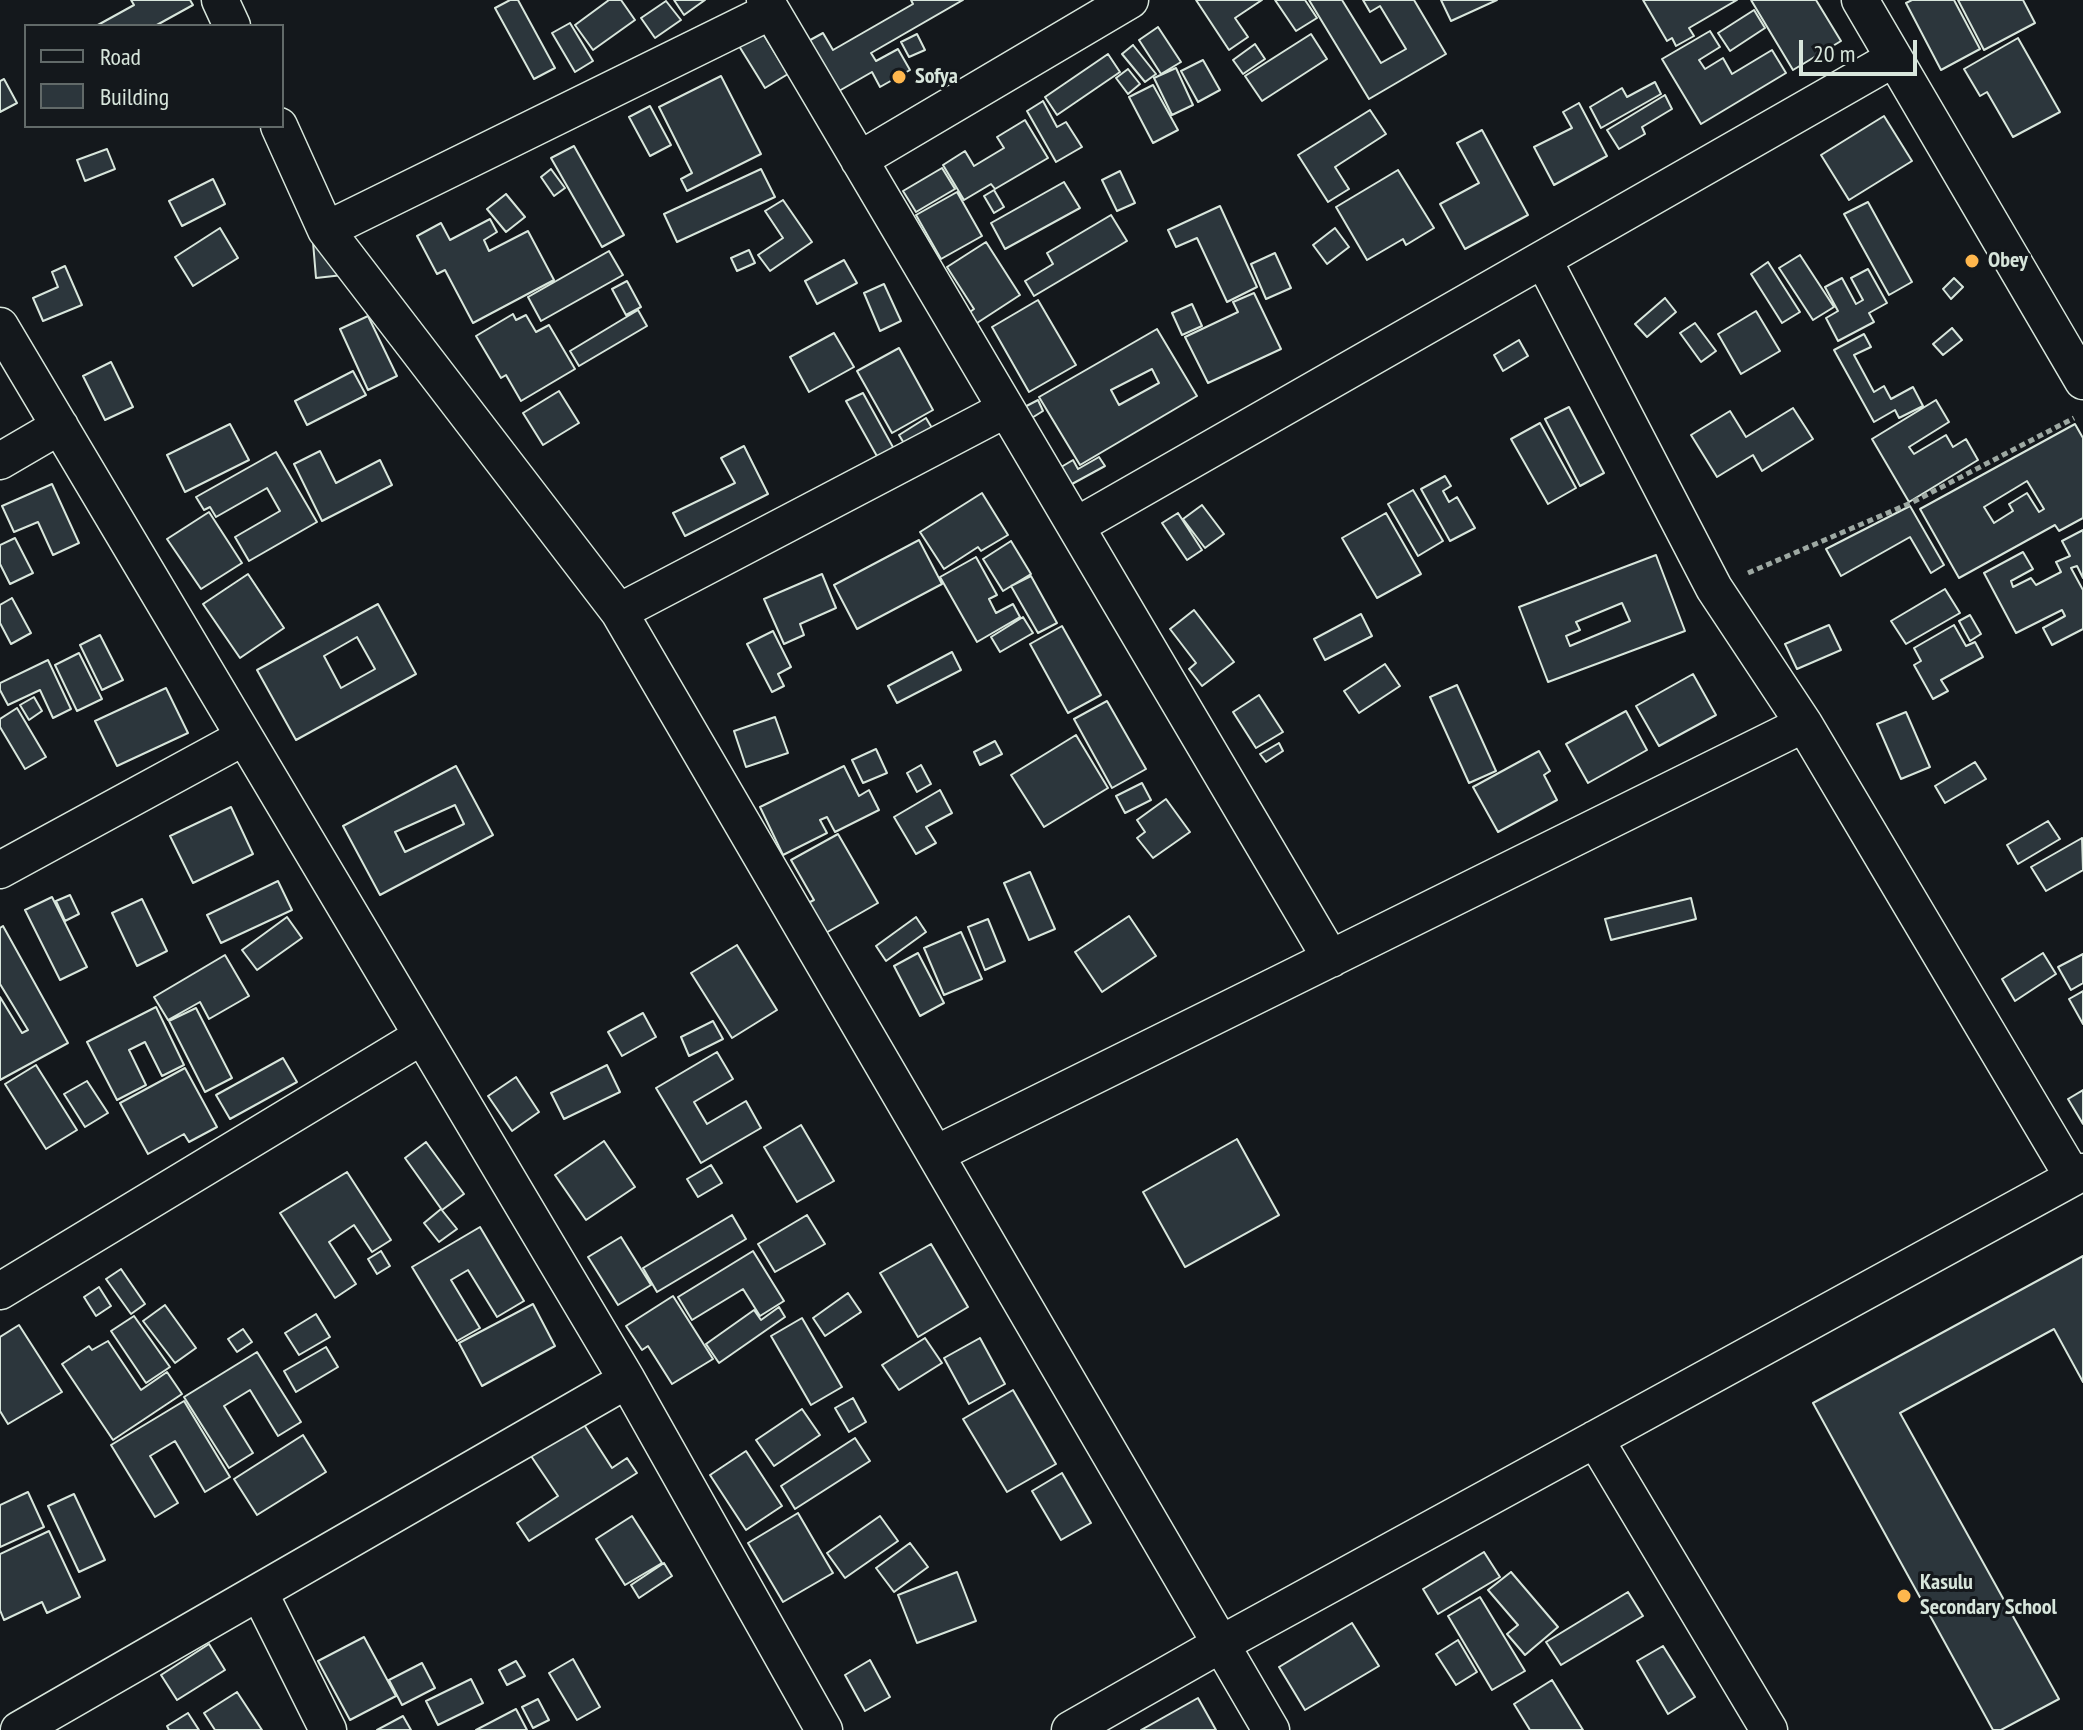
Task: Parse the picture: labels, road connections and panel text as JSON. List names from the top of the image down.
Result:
{
  "places": ["Sofya", "Obey", "Kasulu Secondary School"],
  "legend": ["Road", "Building"],
  "scale_bar": "20 m"
}
